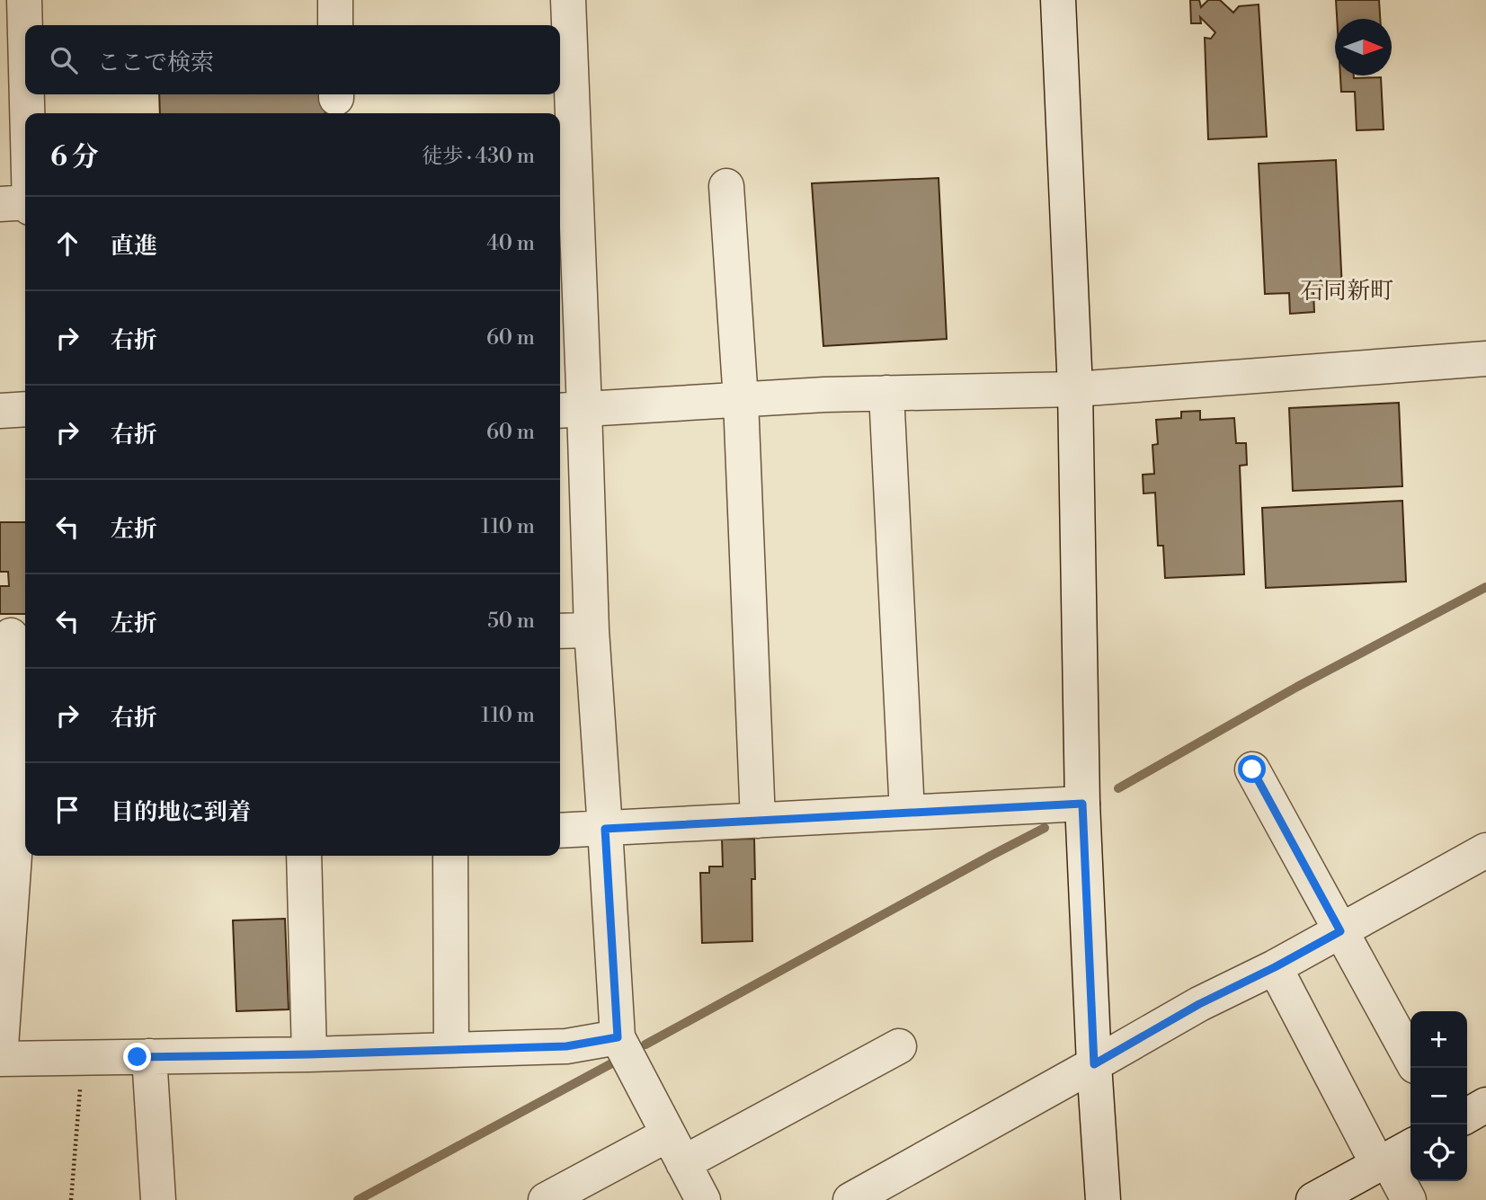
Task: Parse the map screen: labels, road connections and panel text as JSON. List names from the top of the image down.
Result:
{
  "districts": ["石同新町"],
  "north": "right",
  "page": {
    "search": "ここで検索",
    "heading": ["6 分", "徒歩 · 430 m"],
    "list": [
      ["直進", "40 m"],
      ["右折", "60 m"],
      ["右折", "60 m"],
      ["左折", "110 m"],
      ["左折", "50 m"],
      ["右折", "110 m"],
      "目的地に到着"
    ],
    "map_buttons": ["+", "−"]
  }
}
